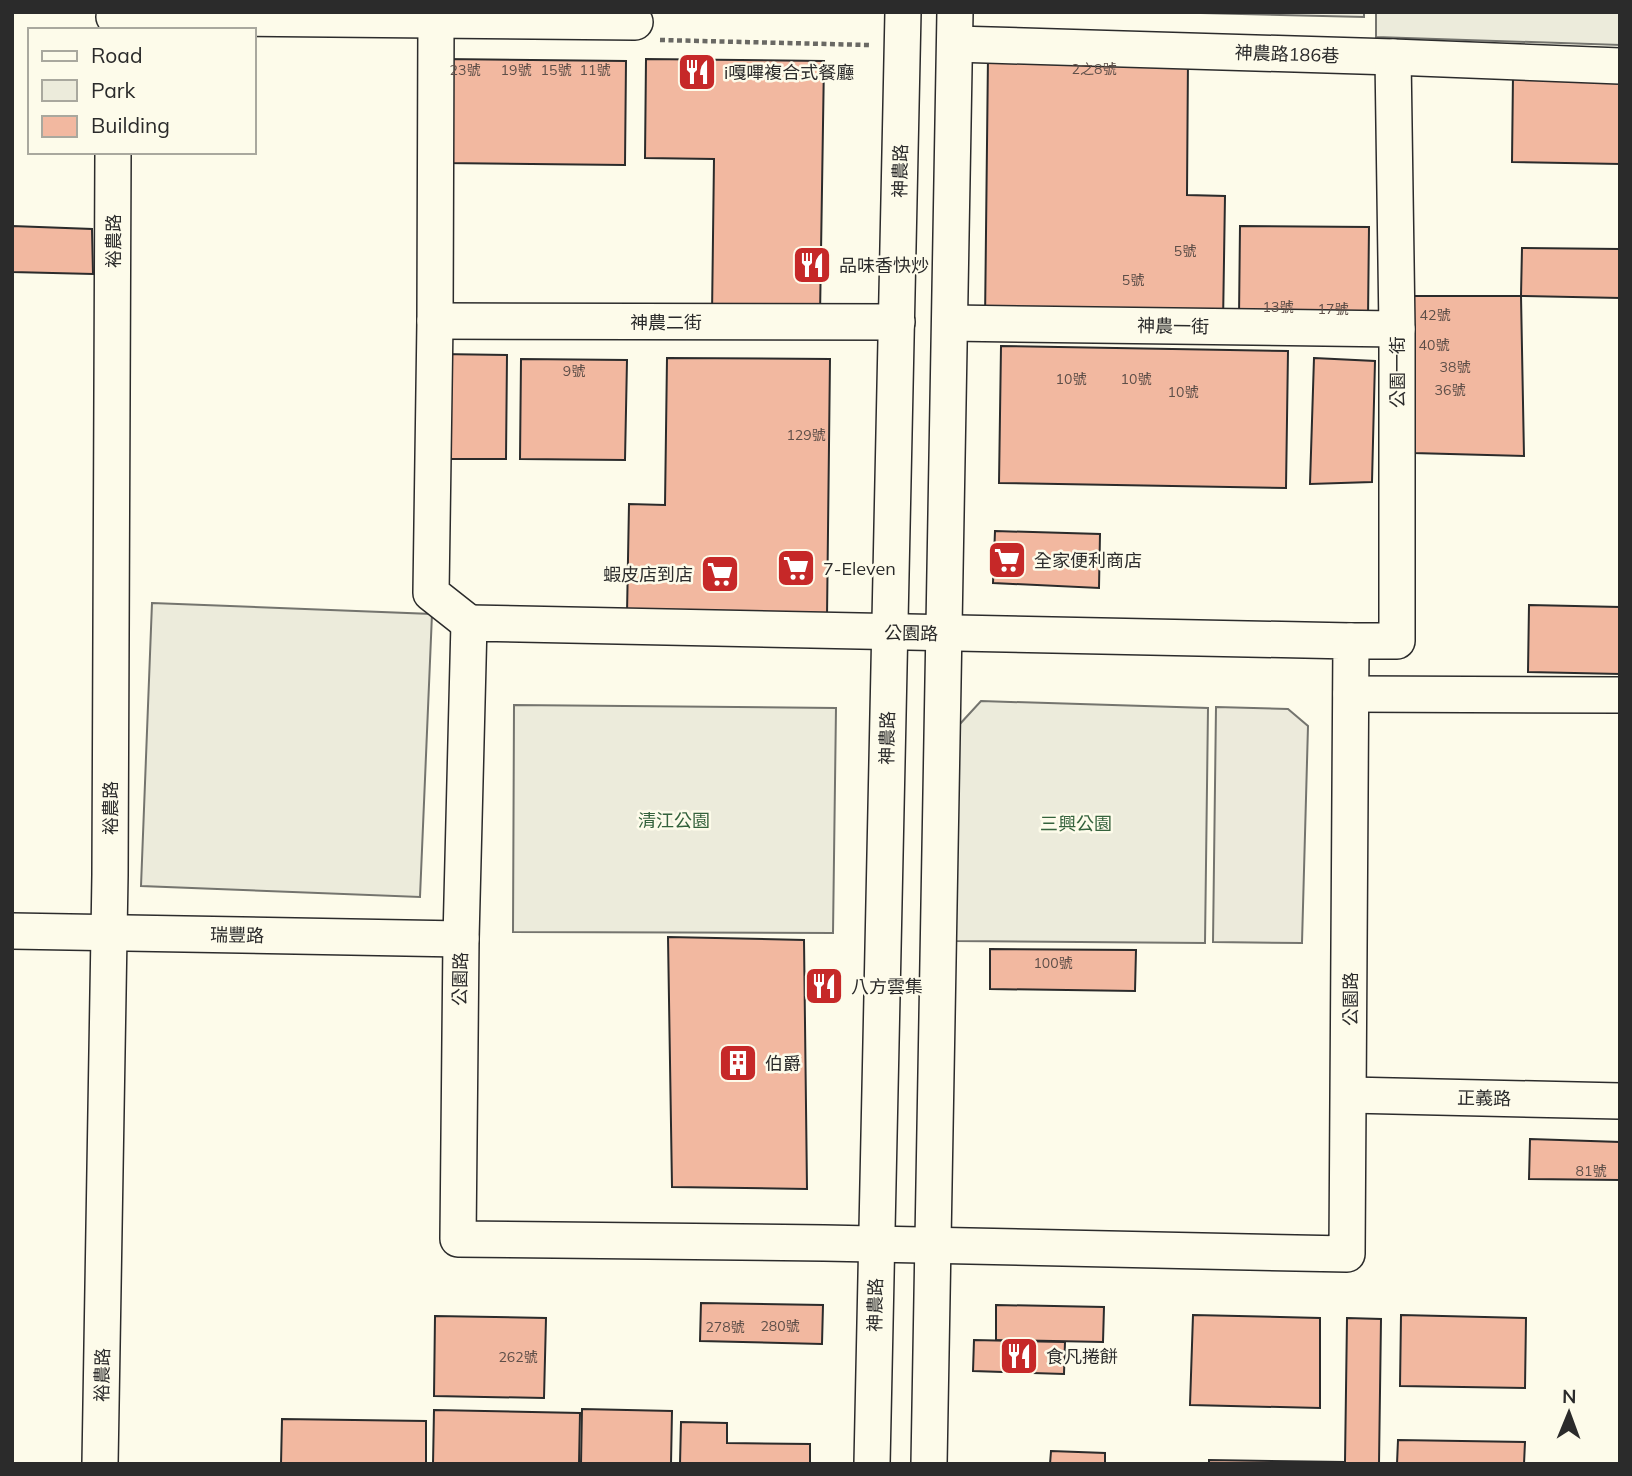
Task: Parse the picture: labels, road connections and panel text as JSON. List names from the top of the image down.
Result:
{
  "streets": {
    "street": [
      "神農路186巷",
      "神農路",
      "裕農路",
      "神農二街",
      "神農一街",
      "公園一街",
      "公園路",
      "瑞豐路",
      "正義路"
    ]
  },
  "crossings": [
    ["神農路186巷", "公園一街"],
    ["神農路", "神農二街"],
    ["神農路", "公園路"],
    ["裕農路", "瑞豐路"],
    ["神農一街", "公園一街"],
    ["公園一街", "公園路"],
    ["公園路", "瑞豐路"],
    ["公園路", "正義路"]
  ],
  "parks": ["清江公園", "三興公園"],
  "places": {
    "restaurant": [
      "i嘎嗶複合式餐廳",
      "品味香快炒",
      "八方雲集",
      "食凡捲餅"
    ],
    "supermarket": ["全家便利商店", "7-Eleven", "蝦皮店到店"],
    "building": ["伯爵"]
  },
  "house_numbers": [
    "2之8號",
    "23號",
    "19號",
    "15號",
    "11號",
    "5號",
    "5號",
    "13號",
    "17號",
    "42號",
    "40號",
    "38號",
    "9號",
    "10號",
    "10號",
    "36號",
    "10號",
    "129號",
    "100號",
    "81號",
    "280號",
    "278號",
    "262號"
  ],
  "legend": ["Road", "Park", "Building"],
  "north": "top"
}
